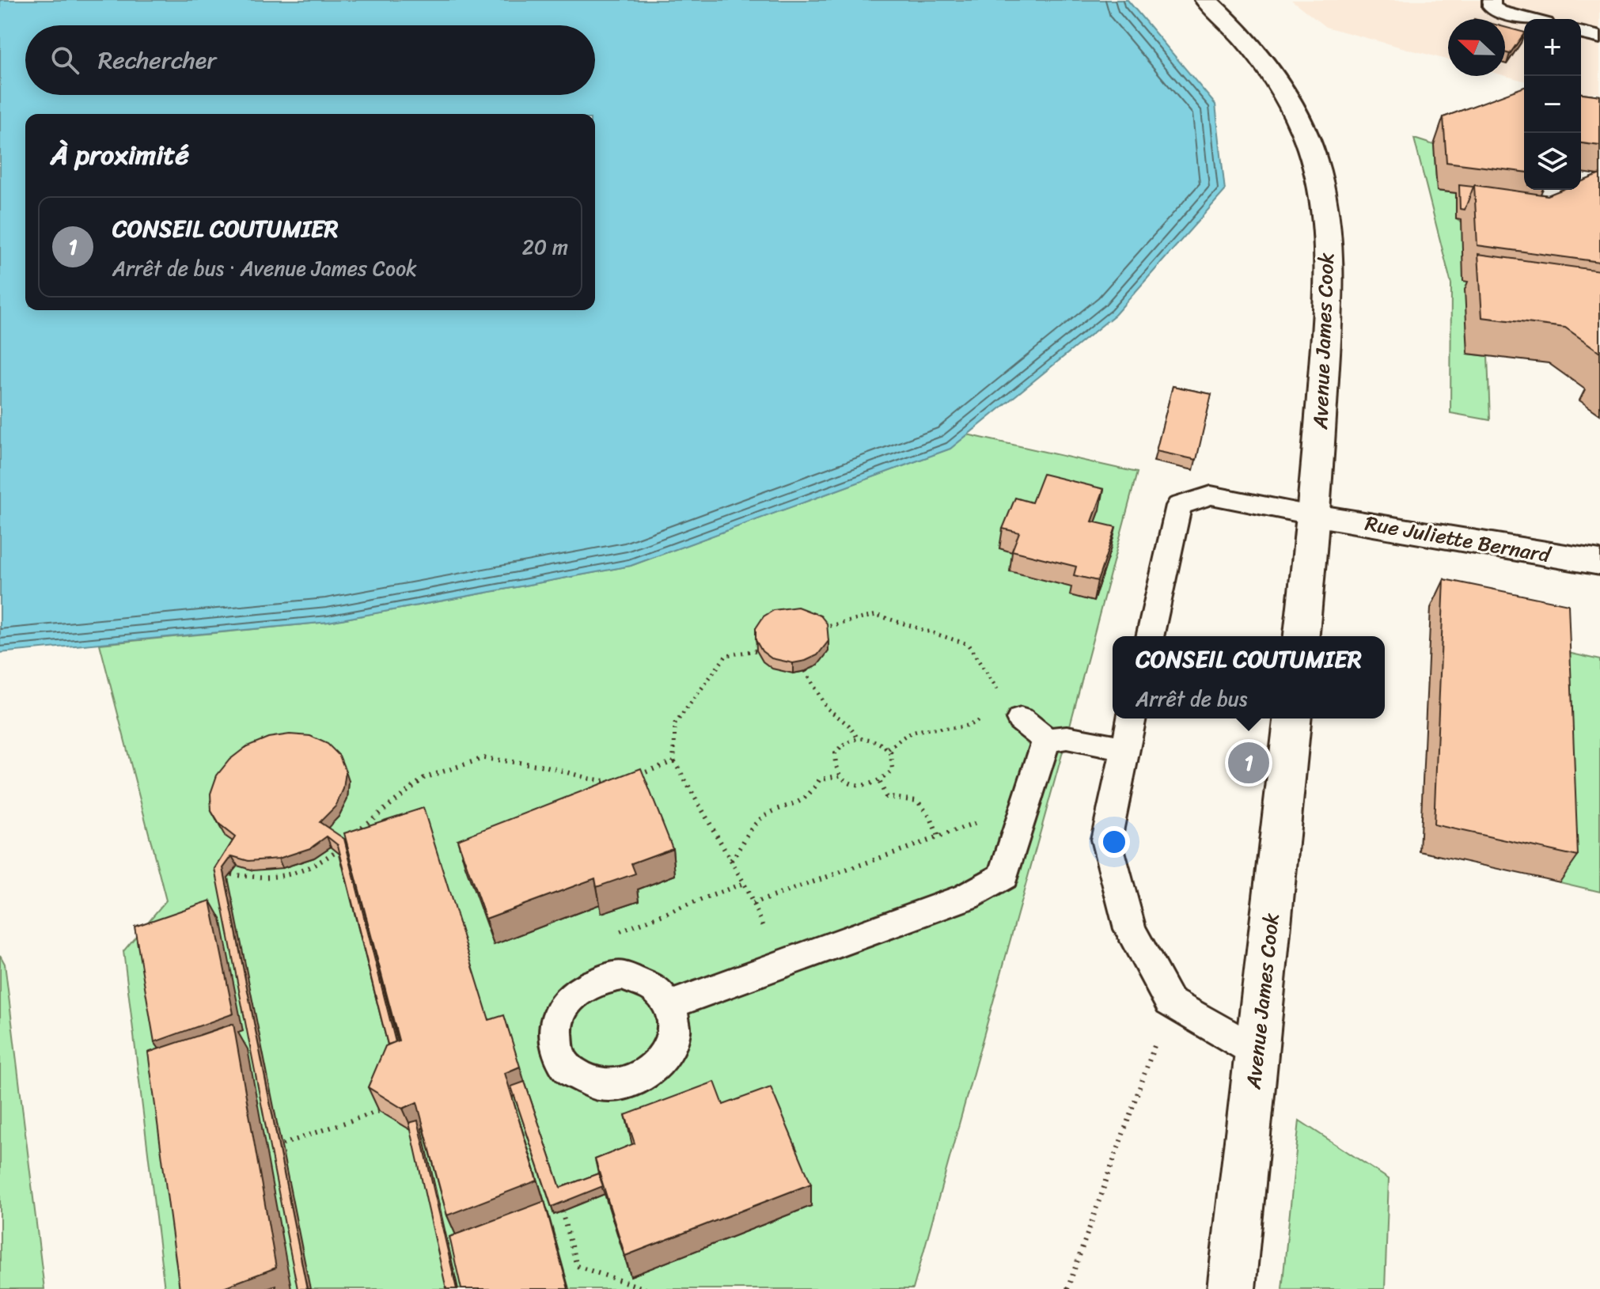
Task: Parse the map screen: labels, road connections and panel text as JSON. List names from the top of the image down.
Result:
{
  "streets": {
    "main road": ["Avenue James Cook", "Rue Juliette Bernard"]
  },
  "crossings": [
    ["Avenue James Cook", "Rue Juliette Bernard"]
  ],
  "north": "left",
  "page": {
    "map_buttons": ["+", "−"],
    "search": "Rechercher",
    "heading": "À proximité",
    "list": [
      {
        "mark": "1",
        "name": "CONSEIL COUTUMIER",
        "note": "Arrêt de bus · Avenue James Cook",
        "value": "20 m"
      }
    ],
    "popup": ["CONSEIL COUTUMIER", "Arrêt de bus"],
    "pins": "1"
  }
}
